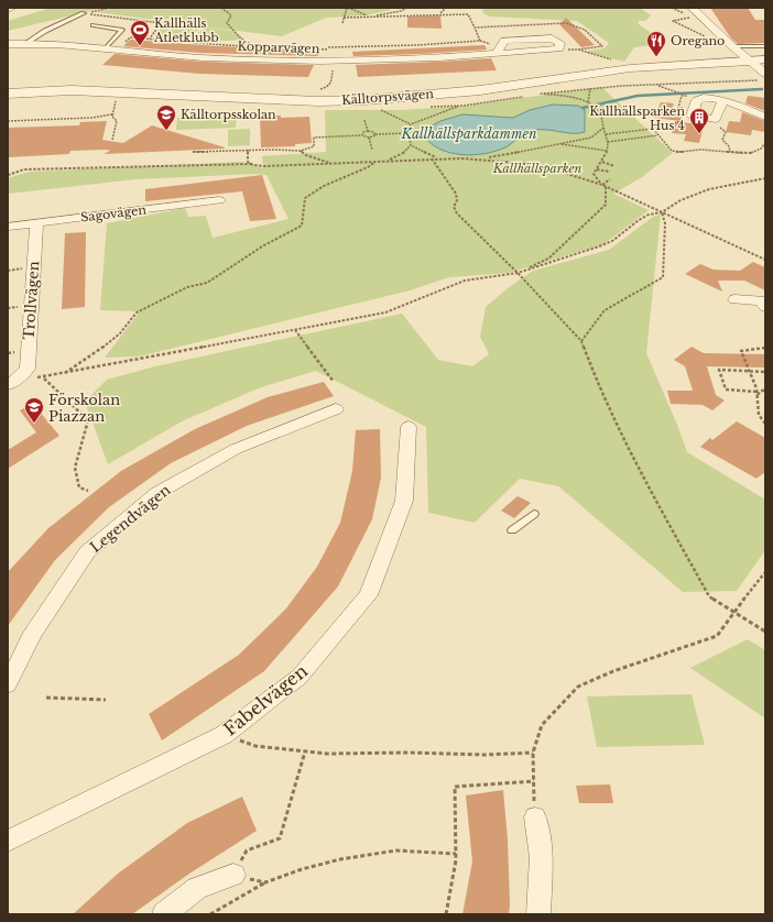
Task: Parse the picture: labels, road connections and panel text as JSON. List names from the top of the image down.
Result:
{
  "streets": {
    "street": [
      "Kopparvägen",
      "Källtorpsvägen",
      "Sagovägen",
      "Trollvägen",
      "Legendvägen",
      "Fabelvägen"
    ]
  },
  "crossings": [
    ["Sagovägen", "Trollvägen"]
  ],
  "water": ["Kallhällsparkdammen"],
  "parks": ["Kallhällsparken"],
  "places": {
    "sports": ["Kallhälls Atletklubb"],
    "restaurant": ["Oregano"],
    "school or university": ["Källtorpsskolan", "Förskolan Piazzan"],
    "building": ["Kallhällsparken Hus 4"]
  }
}
